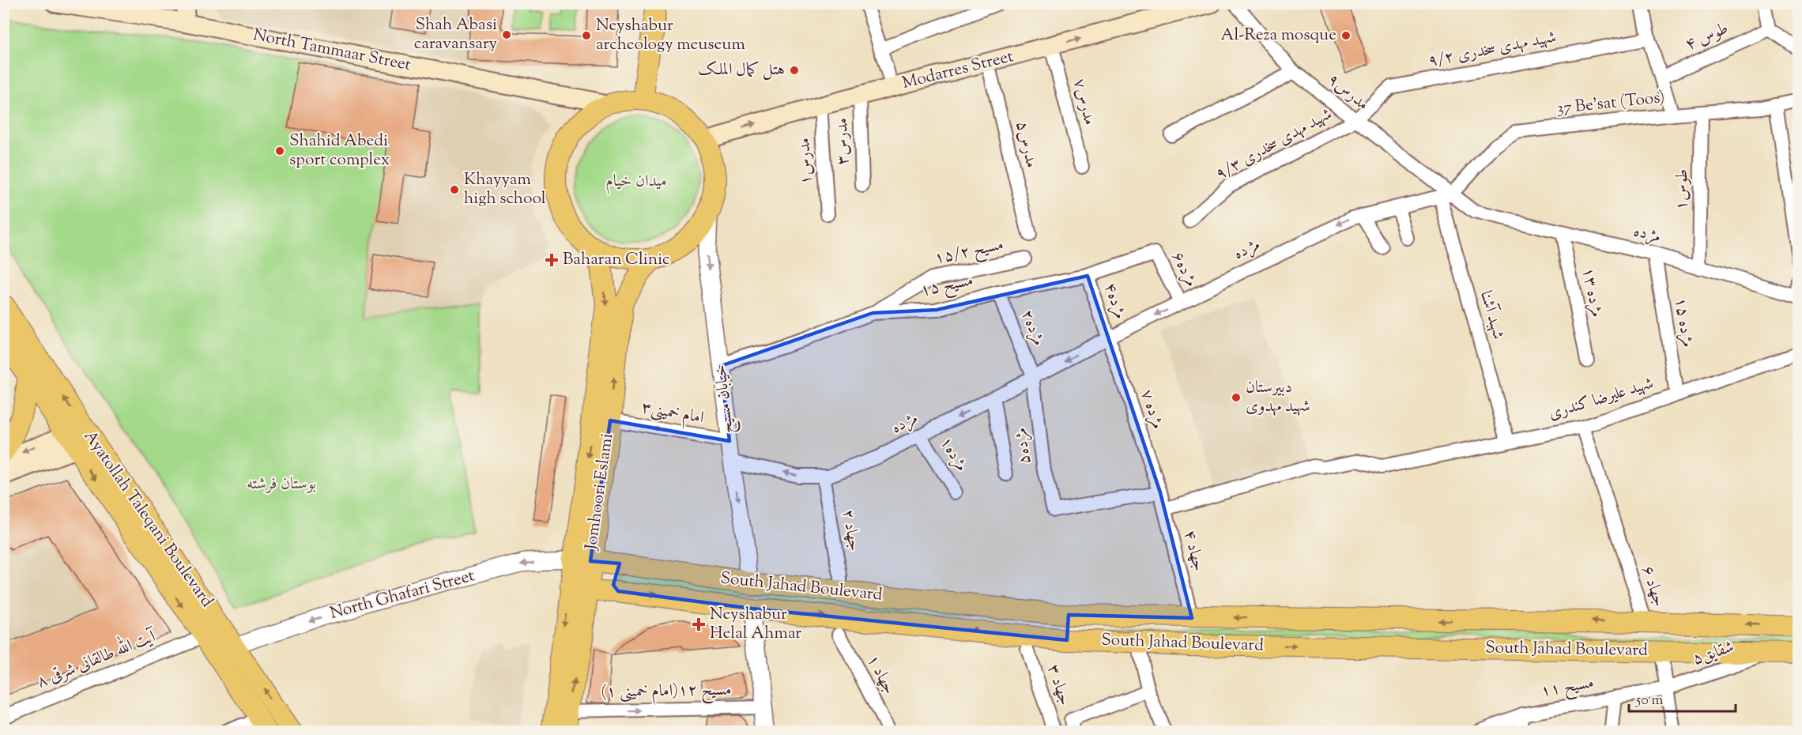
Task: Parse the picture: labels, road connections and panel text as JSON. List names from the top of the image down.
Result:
{
  "streets": {
    "main road": [
      "North Tammaar Street",
      "Modarres Street",
      "Jomhoori Eslami",
      "Ayatollah Taleqani Boulevard",
      "South Jahad Boulevard"
    ],
    "street": [
      "طوس ۴",
      "شهید مهدی سخدری ۹/۲",
      "مدرس۹",
      "مدرس۷",
      "37 Be'sat (Toos)",
      "مدرس۳",
      "مدرس۵",
      "شهید مهدی سخدری ۹/۳",
      "مدرس۱",
      "طوس۱",
      "مژده",
      "مسیح ۱۵/۲",
      "مژده۶",
      "مسیح ۱۵",
      "مژده ۱۳",
      "مژده۴",
      "شهبد آشنا",
      "مژده ۱۵",
      "مژده۲",
      "خیابان مسیح",
      "شهید علیرضا کندری",
      "مژده ۷",
      "امام خمینی۳",
      "مژده۵",
      "مژده۱",
      "جهاد ۲",
      "جهاد ۴",
      "جهاد ۶",
      "North Ghafari Street",
      "شقایق۵",
      "آیت الله طالقانی شرقی ۸",
      "جهاد ۱",
      "جهاد ۳",
      "مسیح ۱۱",
      "مسیح ۱۲(امام خمینی ۱)"
    ]
  },
  "crossings": [
    ["شهید مهدی سخدری ۹/۲", "مدرس۹"],
    ["شهید مهدی سخدری ۹/۲", "شهید مهدی سخدری ۹/۳"],
    ["North Tammaar Street", "Modarres Street"],
    ["North Tammaar Street", "خیابان مسیح"],
    ["North Tammaar Street", "Jomhoori Eslami"],
    ["Modarres Street", "مدرس۷"],
    ["Modarres Street", "مدرس۳"],
    ["Modarres Street", "مدرس۵"],
    ["Modarres Street", "مدرس۱"],
    ["Modarres Street", "خیابان مسیح"],
    ["Modarres Street", "Jomhoori Eslami"],
    ["مدرس۹", "37 Be'sat (Toos)"],
    ["مدرس۹", "شهید مهدی سخدری ۹/۳"],
    ["مدرس۹", "مژده"],
    ["مدرس۹", "شهبد آشنا"],
    ["37 Be'sat (Toos)", "طوس۱"],
    ["37 Be'sat (Toos)", "مژده"],
    ["37 Be'sat (Toos)", "شهبد آشنا"],
    ["طوس۱", "مژده"],
    ["مژده", "مژده۶"],
    ["مژده", "مژده ۱۳"],
    ["مژده", "مژده۴"],
    ["مژده", "شهبد آشنا"],
    ["مژده", "مژده ۱۵"],
    ["مژده", "مژده۲"],
    ["مژده", "خیابان مسیح"],
    ["مژده", "مژده ۷"],
    ["مژده", "مژده۵"],
    ["مژده", "مژده۱"],
    ["مژده", "جهاد ۲"],
    ["مسیح ۱۵/۲", "مسیح ۱۵"],
    ["مژده۶", "مسیح ۱۵"],
    ["مسیح ۱۵", "مژده۴"],
    ["مسیح ۱۵", "مژده۲"],
    ["مسیح ۱۵", "خیابان مسیح"],
    ["مژده۴", "مژده ۷"],
    ["شهبد آشنا", "شهید علیرضا کندری"],
    ["مژده ۱۵", "شهید علیرضا کندری"],
    ["مژده۲", "مژده۵"],
    ["خیابان مسیح", "امام خمینی۳"],
    ["خیابان مسیح", "Jomhoori Eslami"],
    ["خیابان مسیح", "South Jahad Boulevard"],
    ["شهید علیرضا کندری", "جهاد ۴"],
    ["شهید علیرضا کندری", "جهاد ۶"],
    ["مژده ۷", "مژده۵"],
    ["مژده ۷", "جهاد ۴"],
    ["امام خمینی۳", "Jomhoori Eslami"],
    ["مژده۵", "جهاد ۴"],
    ["Jomhoori Eslami", "South Jahad Boulevard"],
    ["Jomhoori Eslami", "North Ghafari Street"],
    ["Jomhoori Eslami", "مسیح ۱۲(امام خمینی ۱)"],
    ["Ayatollah Taleqani Boulevard", "North Ghafari Street"],
    ["Ayatollah Taleqani Boulevard", "آیت الله طالقانی شرقی ۸"],
    ["جهاد ۲", "South Jahad Boulevard"],
    ["جهاد ۴", "South Jahad Boulevard"],
    ["جهاد ۶", "South Jahad Boulevard"],
    ["South Jahad Boulevard", "North Ghafari Street"],
    ["South Jahad Boulevard", "شقایق۵"],
    ["شقایق۵", "مسیح ۱۱"]
  ],
  "one_way": [
    "Modarres Street",
    "مژده",
    "خیابان مسیح",
    "امام خمینی۳",
    "North Ghafari Street",
    "مسیح ۱۲(امام خمینی ۱)"
  ],
  "parks": ["میدان خیام", "بوستان فرشته"],
  "places": {
    "other": [
      "Shah Abasi caravansary",
      "Neyshabur archeology meuseum",
      "Al-Reza mosque",
      "هتل کمال الملک",
      "Shahid Abedi sport complex",
      "Khayyam high school",
      "دبیرستان شهید مهدوی"
    ],
    "health": ["Baharan Clinic", "Neyshabur Helal Ahmar"]
  },
  "scale_bar": "50 m"
}
